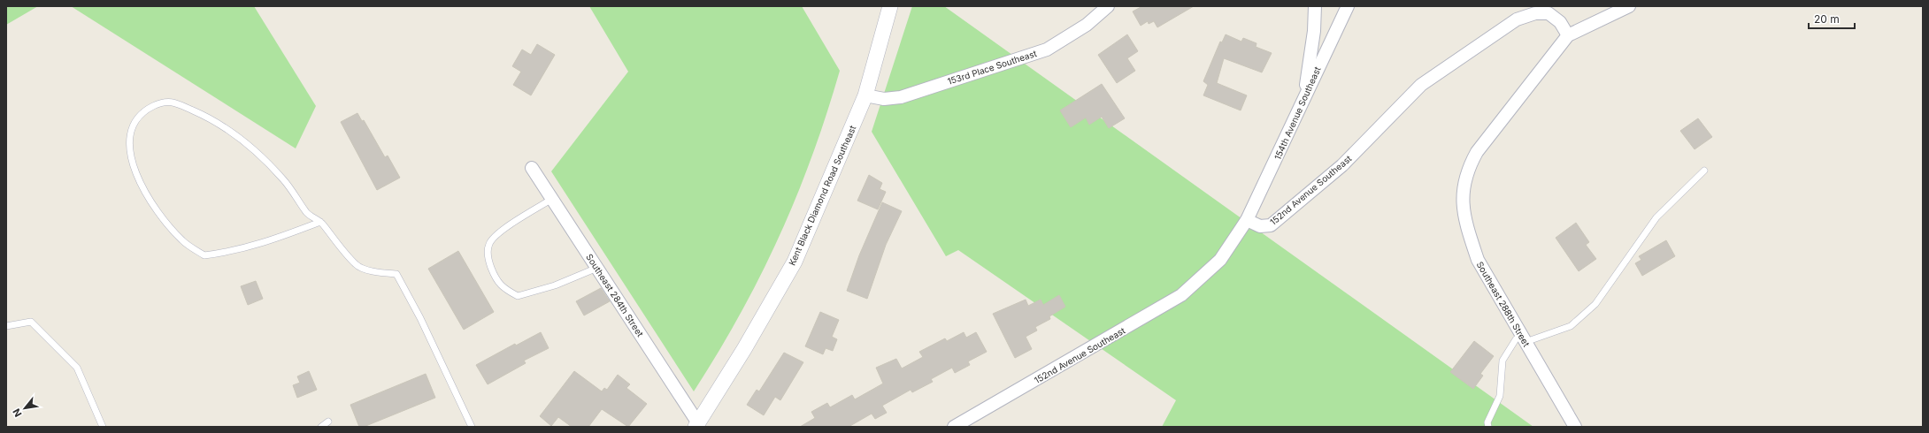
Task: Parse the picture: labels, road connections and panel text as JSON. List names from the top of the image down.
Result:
{
  "streets": {
    "street": [
      "153rd Place Southeast",
      "154th Avenue Southeast",
      "152nd Avenue Southeast",
      "Kent Black Diamond Road Southeast",
      "Southeast 284th Street",
      "Southeast 288th Street"
    ]
  },
  "crossings": [
    ["153rd Place Southeast", "Kent Black Diamond Road Southeast"],
    ["154th Avenue Southeast", "152nd Avenue Southeast"],
    ["152nd Avenue Southeast", "Southeast 288th Street"],
    ["Kent Black Diamond Road Southeast", "Southeast 284th Street"]
  ],
  "scale_bar": "20 m",
  "north": "bottom left"
}
